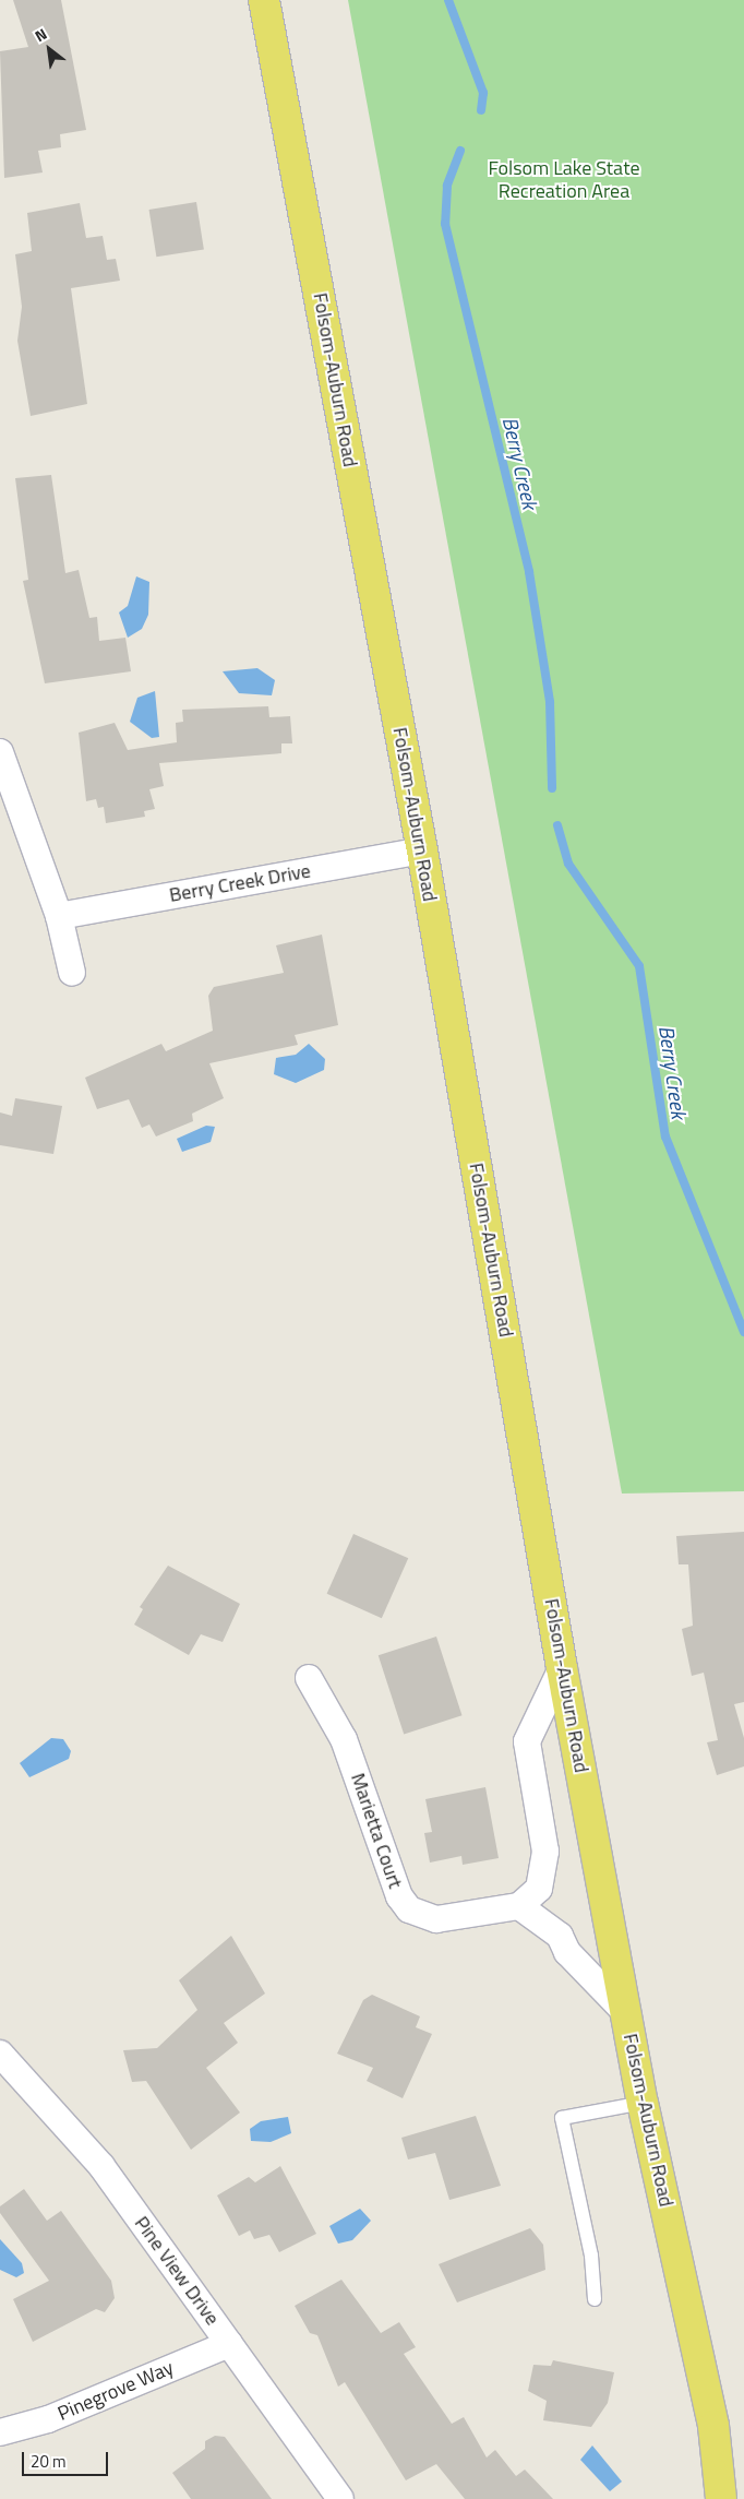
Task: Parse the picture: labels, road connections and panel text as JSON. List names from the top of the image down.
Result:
{
  "streets": {
    "main road": ["Folsom-Auburn Road"],
    "street": [
      "Berry Creek Drive",
      "Marietta Court",
      "Pine View Drive",
      "Pinegrove Way"
    ]
  },
  "crossings": [
    ["Folsom-Auburn Road", "Berry Creek Drive"],
    ["Pine View Drive", "Pinegrove Way"]
  ],
  "water": ["Berry Creek"],
  "parks": ["Folsom Lake State Recreation Area"],
  "scale_bar": "20 m",
  "north": "top left"
}
